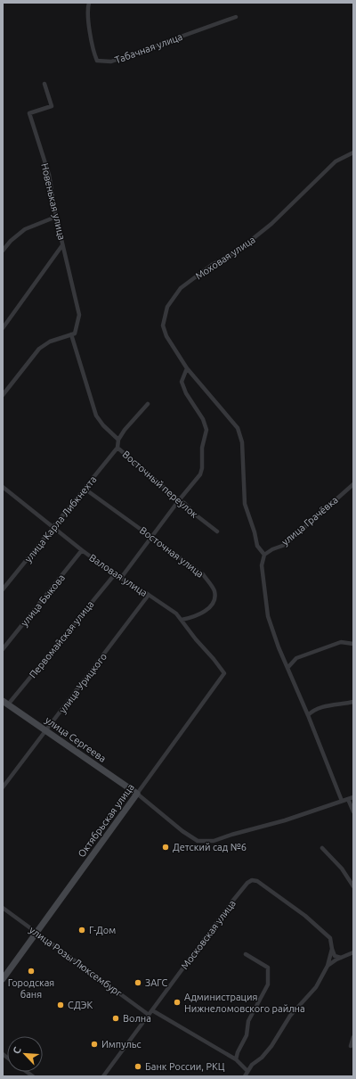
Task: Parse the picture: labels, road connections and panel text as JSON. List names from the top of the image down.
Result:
{
  "streets": {
    "main road": ["улица Сергеева", "Октябрьская улица"],
    "street": [
      "Табачная улица",
      "Новенькая улица",
      "Моховая улица",
      "Восточный переулок",
      "улица Карла Либкнехта",
      "улица Грачёвка",
      "Восточная улица",
      "Валовая улица",
      "улица Быкова",
      "Первомайская улица",
      "улица Урицкого",
      "Московская улица",
      "улица Розы Люксембург"
    ]
  },
  "crossings": [
    ["Новенькая улица", "Восточный переулок"],
    ["Моховая улица", "улица Грачёвка"],
    ["Восточный переулок", "улица Карла Либкнехта"],
    ["улица Карла Либкнехта", "Восточная улица"],
    ["улица Карла Либкнехта", "Валовая улица"],
    ["Восточная улица", "Валовая улица"],
    ["Валовая улица", "улица Быкова"],
    ["Валовая улица", "Первомайская улица"],
    ["Валовая улица", "улица Урицкого"],
    ["Валовая улица", "Октябрьская улица"],
    ["Первомайская улица", "улица Сергеева"],
    ["улица Урицкого", "улица Сергеева"],
    ["улица Сергеева", "Октябрьская улица"],
    ["Октябрьская улица", "улица Розы Люксембург"],
    ["Московская улица", "улица Розы Люксембург"]
  ],
  "places": [
    "Детский сад №6",
    "Г-Дом",
    "Городская баня",
    "ЗАГС",
    "Администрация Нижнеломовского райлна",
    "СДЭК",
    "Волна",
    "Импульс",
    "Банк России, РКЦ"
  ],
  "north": "top left"
}
